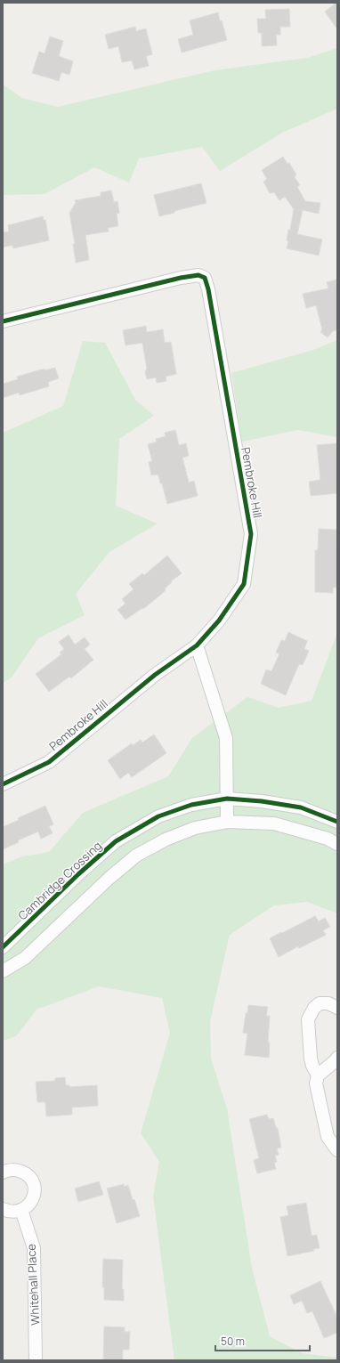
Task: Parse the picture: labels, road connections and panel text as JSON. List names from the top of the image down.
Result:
{
  "streets": {
    "street": ["Pembroke Hill", "Cambridge Crossing", "Whitehall Place"]
  },
  "scale_bar": "50 m"
}
